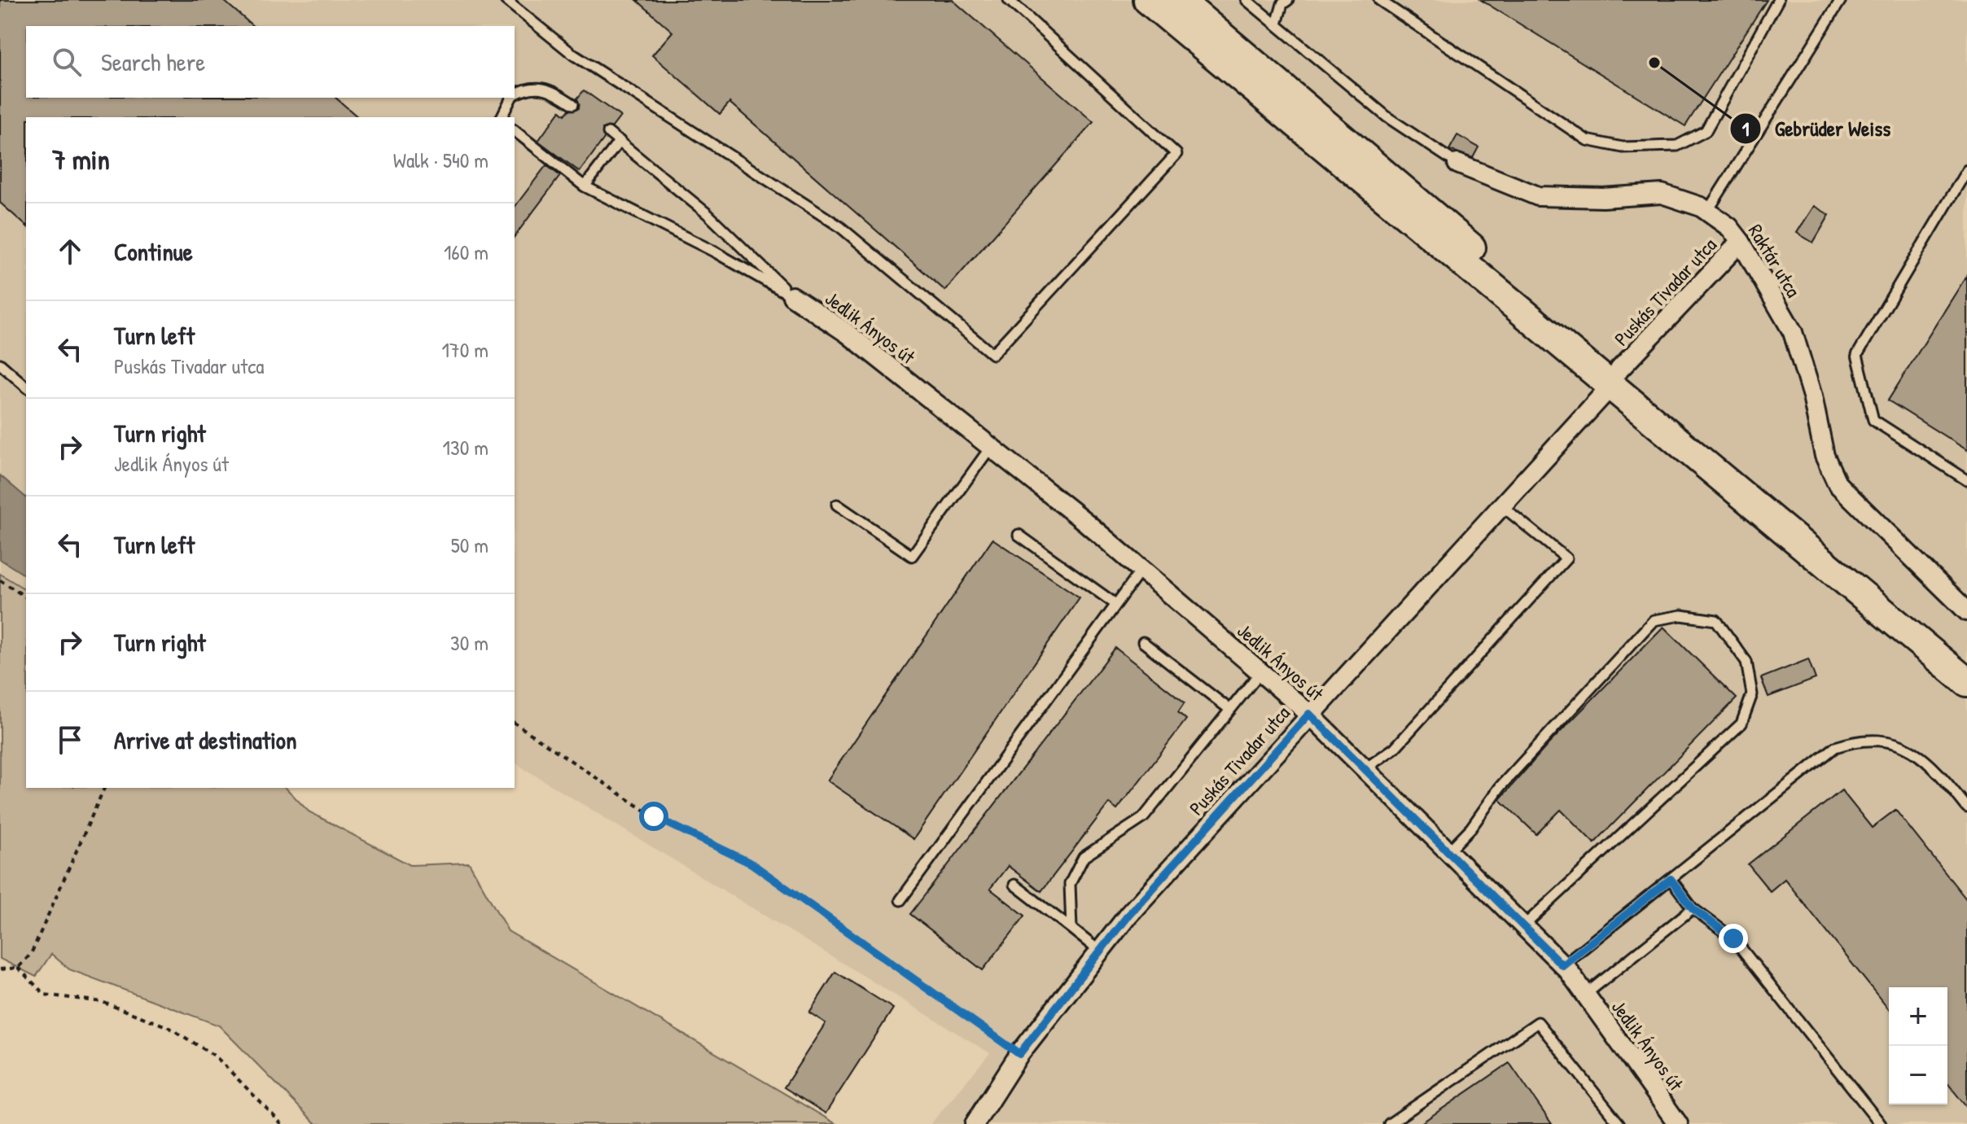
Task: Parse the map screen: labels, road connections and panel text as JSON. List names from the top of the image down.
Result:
{
  "streets": {
    "street": ["Raktár utca", "Puskás Tivadar utca", "Jedlik Ányos út"]
  },
  "crossings": [
    ["Raktár utca", "Puskás Tivadar utca"],
    ["Puskás Tivadar utca", "Jedlik Ányos út"]
  ],
  "places": ["Gebrüder Weiss"],
  "page": {
    "search": "Search here",
    "heading": ["7 min", "Walk · 540 m"],
    "list": [
      ["Continue", "160 m"],
      ["Turn left", "Puskás Tivadar utca", "170 m"],
      ["Turn right", "Jedlik Ányos út", "130 m"],
      ["Turn left", "50 m"],
      ["Turn right", "30 m"],
      "Arrive at destination"
    ],
    "map_buttons": ["+", "−"]
  }
}
